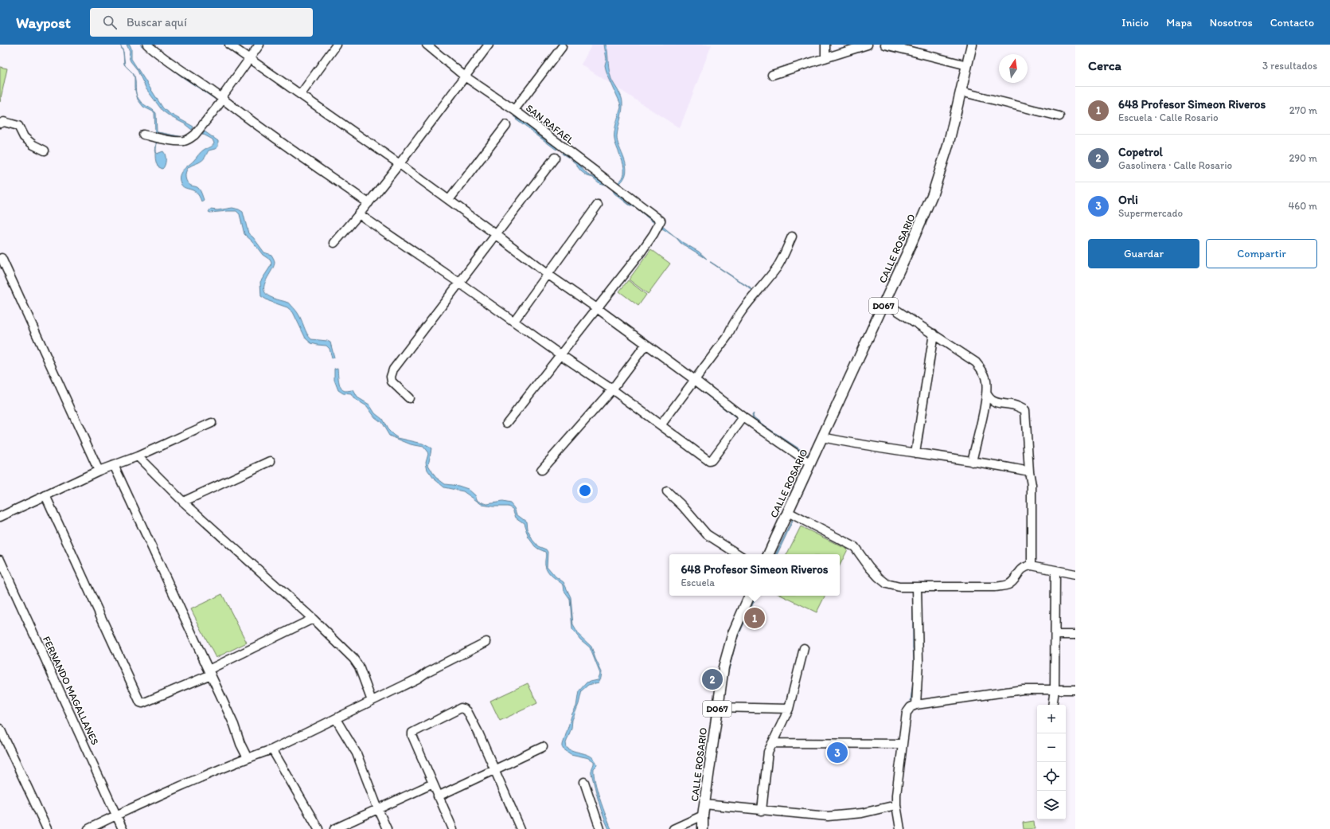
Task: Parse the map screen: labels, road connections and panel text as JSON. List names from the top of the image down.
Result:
{
  "streets": {
    "main road": ["CALLE ROSARIO", "D067"],
    "street": ["SAN RAFAEL", "FERNANDO MAGALLANES"]
  },
  "north": "top",
  "page": {
    "header": "Waypost",
    "search": "Buscar aquí",
    "nav": [
      "Inicio",
      "Mapa",
      "Nosotros",
      "Contacto"
    ],
    "heading": ["Cerca", "3 resultados"],
    "list": [
      {
        "mark": "1",
        "name": "648 Profesor Simeon Riveros",
        "note": "Escuela · Calle Rosario",
        "value": "270 m"
      },
      {
        "mark": "2",
        "name": "Copetrol",
        "note": "Gasolinera · Calle Rosario",
        "value": "290 m"
      },
      {
        "mark": "3",
        "name": "Orli",
        "note": "Supermercado",
        "value": "460 m"
      }
    ],
    "buttons": ["Guardar", "Compartir"],
    "popup": ["648 Profesor Simeon Riveros", "Escuela"],
    "pins": ["1", "2", "3"],
    "map_buttons": ["+", "−"]
  }
}
